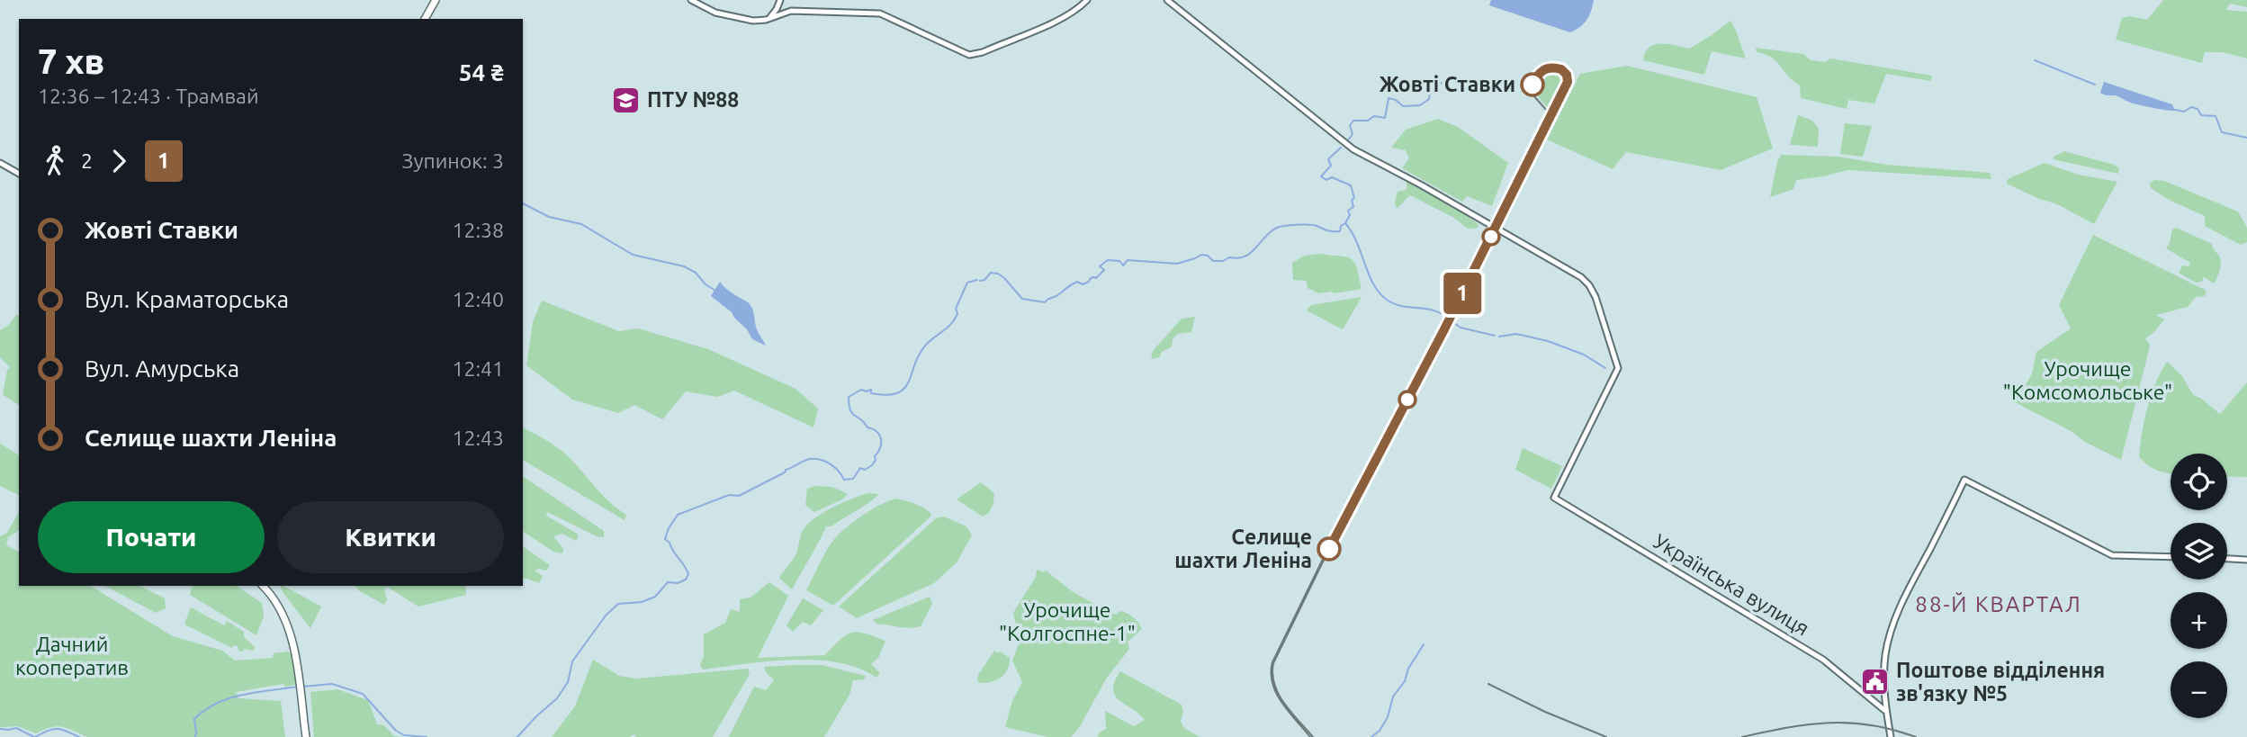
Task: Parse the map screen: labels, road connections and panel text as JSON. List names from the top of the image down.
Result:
{
  "streets": {
    "street": ["Українська вулиця"]
  },
  "districts": ["88-Й КВАРТАЛ"],
  "parks": ["Урочище \"Комсомольське\"", "Урочище \"Колгоспне-1\"", "Дачний кооператив"],
  "places": {
    "other": ["Жовті Ставки", "Селище шахти Леніна"],
    "school or university": ["ПТУ №88"],
    "public building": ["Поштове відділення зв'язку №5"]
  },
  "lines": ["tram line 1"],
  "page": {
    "on_map": "1",
    "heading": ["7 хв", "12:36 – 12:43 · Трамвай", "54 ₴"],
    "legs": ["2", "1", "Зупинок: 3"],
    "list": [
      {
        "name": "Жовті Ставки",
        "value": "12:38"
      },
      {
        "name": "Вул. Краматорська",
        "value": "12:40"
      },
      {
        "name": "Вул. Амурська",
        "value": "12:41"
      },
      {
        "name": "Селище шахти Леніна",
        "value": "12:43"
      }
    ],
    "map_buttons": ["+", "−"],
    "buttons": ["Почати", "Квитки"]
  }
}
